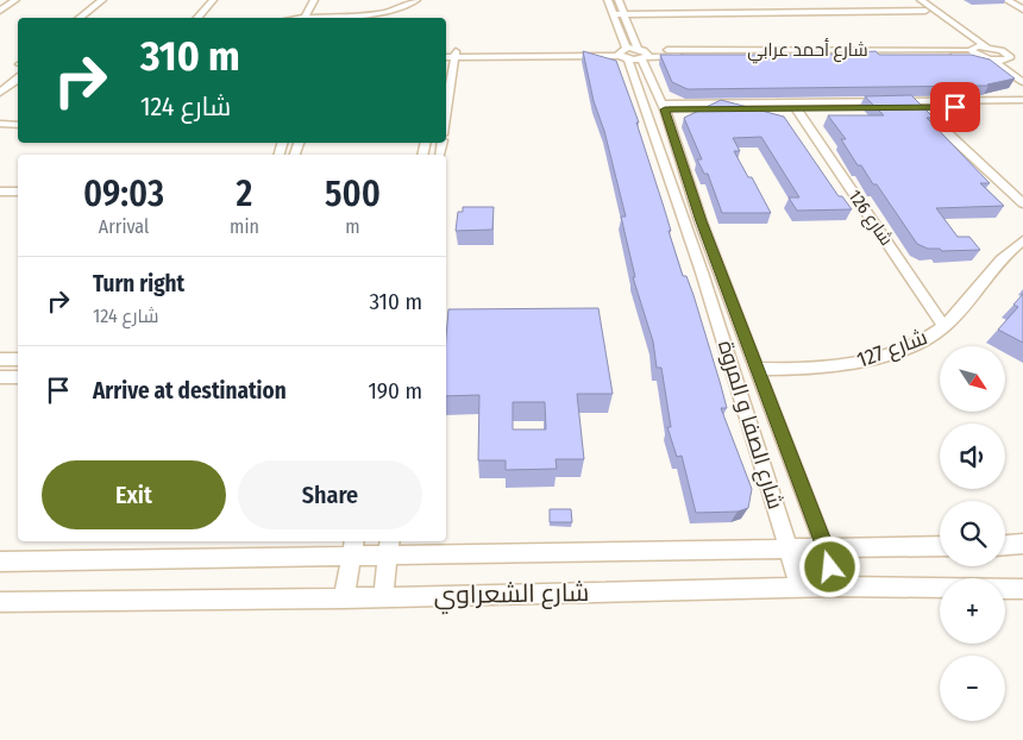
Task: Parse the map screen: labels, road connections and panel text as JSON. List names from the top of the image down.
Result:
{
  "streets": {
    "street": [
      "شارع أحمد عرابي",
      "شارع 126",
      "شارع 127",
      "شارع الصفا و المروة",
      "شارع الشعراوي"
    ]
  },
  "crossings": [
    ["شارع أحمد عرابي", "شارع الصفا و المروة"],
    ["شارع 126", "شارع 127"],
    ["شارع 127", "شارع الصفا و المروة"],
    ["شارع الصفا و المروة", "شارع الشعراوي"]
  ],
  "north": "bottom right",
  "page": {
    "turn": ["310 m", "شارع 124"],
    "eta": [
      "09:03",
      "Arrival",
      "2",
      "min",
      "500",
      "m"
    ],
    "list": [
      {
        "name": "Turn right",
        "note": "شارع 124",
        "value": "310 m"
      },
      {
        "name": "Arrive at destination",
        "value": "190 m"
      }
    ],
    "map_buttons": ["+", "−"],
    "buttons": ["Exit", "Share"]
  }
}
